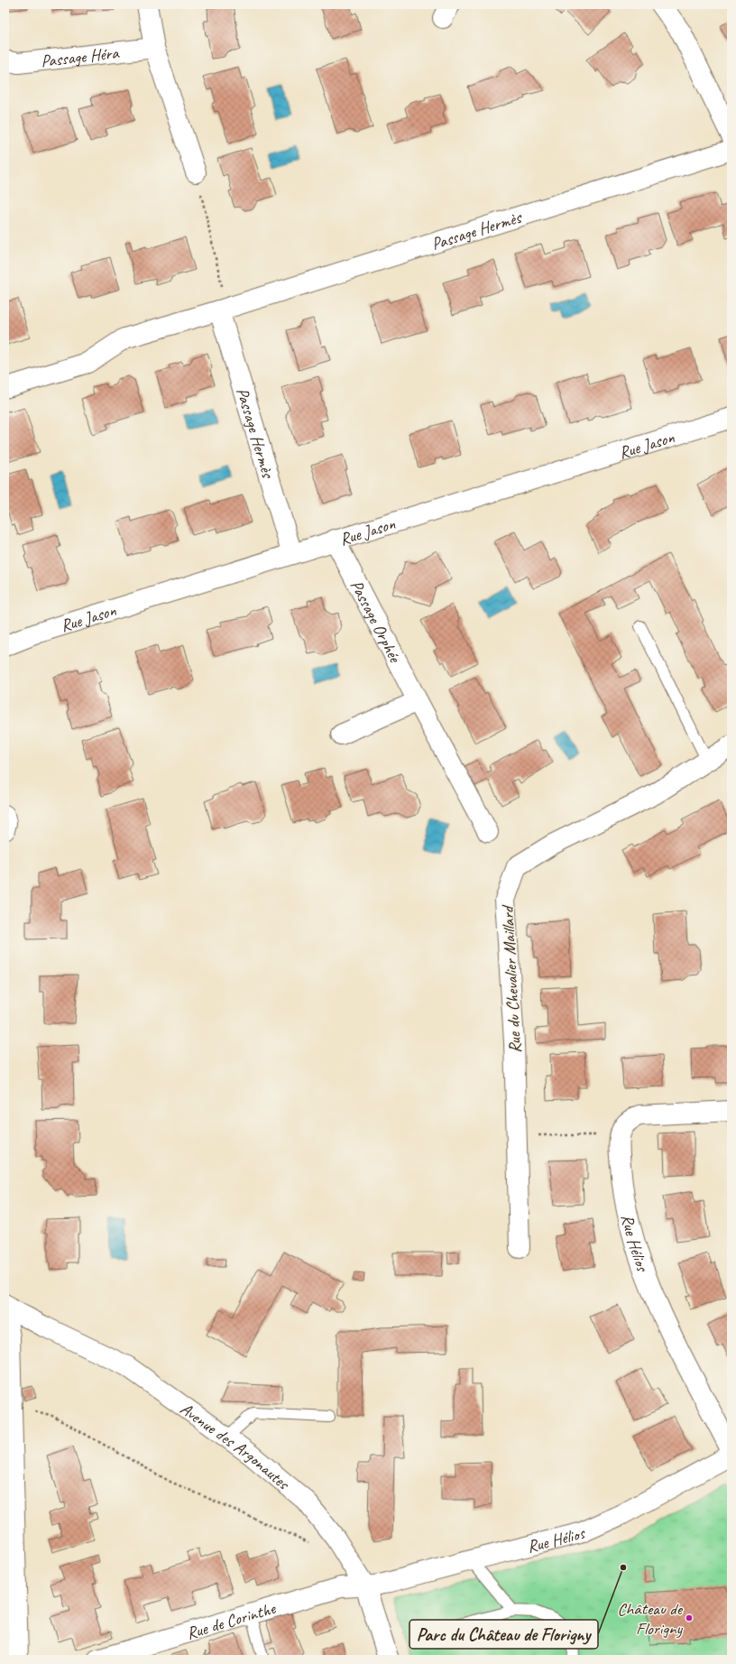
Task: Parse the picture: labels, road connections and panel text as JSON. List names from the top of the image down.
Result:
{
  "streets": {
    "street": [
      "Passage Héra",
      "Passage Hermès",
      "Rue Jason",
      "Passage Orphée",
      "Rue du Chevalier Maillard",
      "Rue Hélios",
      "Avenue des Argonautes",
      "Rue de Corinthe"
    ]
  },
  "crossings": [
    ["Passage Hermès", "Rue Jason"],
    ["Rue Jason", "Passage Orphée"],
    ["Rue Hélios", "Avenue des Argonautes"],
    ["Rue Hélios", "Rue de Corinthe"],
    ["Avenue des Argonautes", "Rue de Corinthe"]
  ],
  "places": ["Parc du Château de Florigny", "Château de Florigny"]
}
